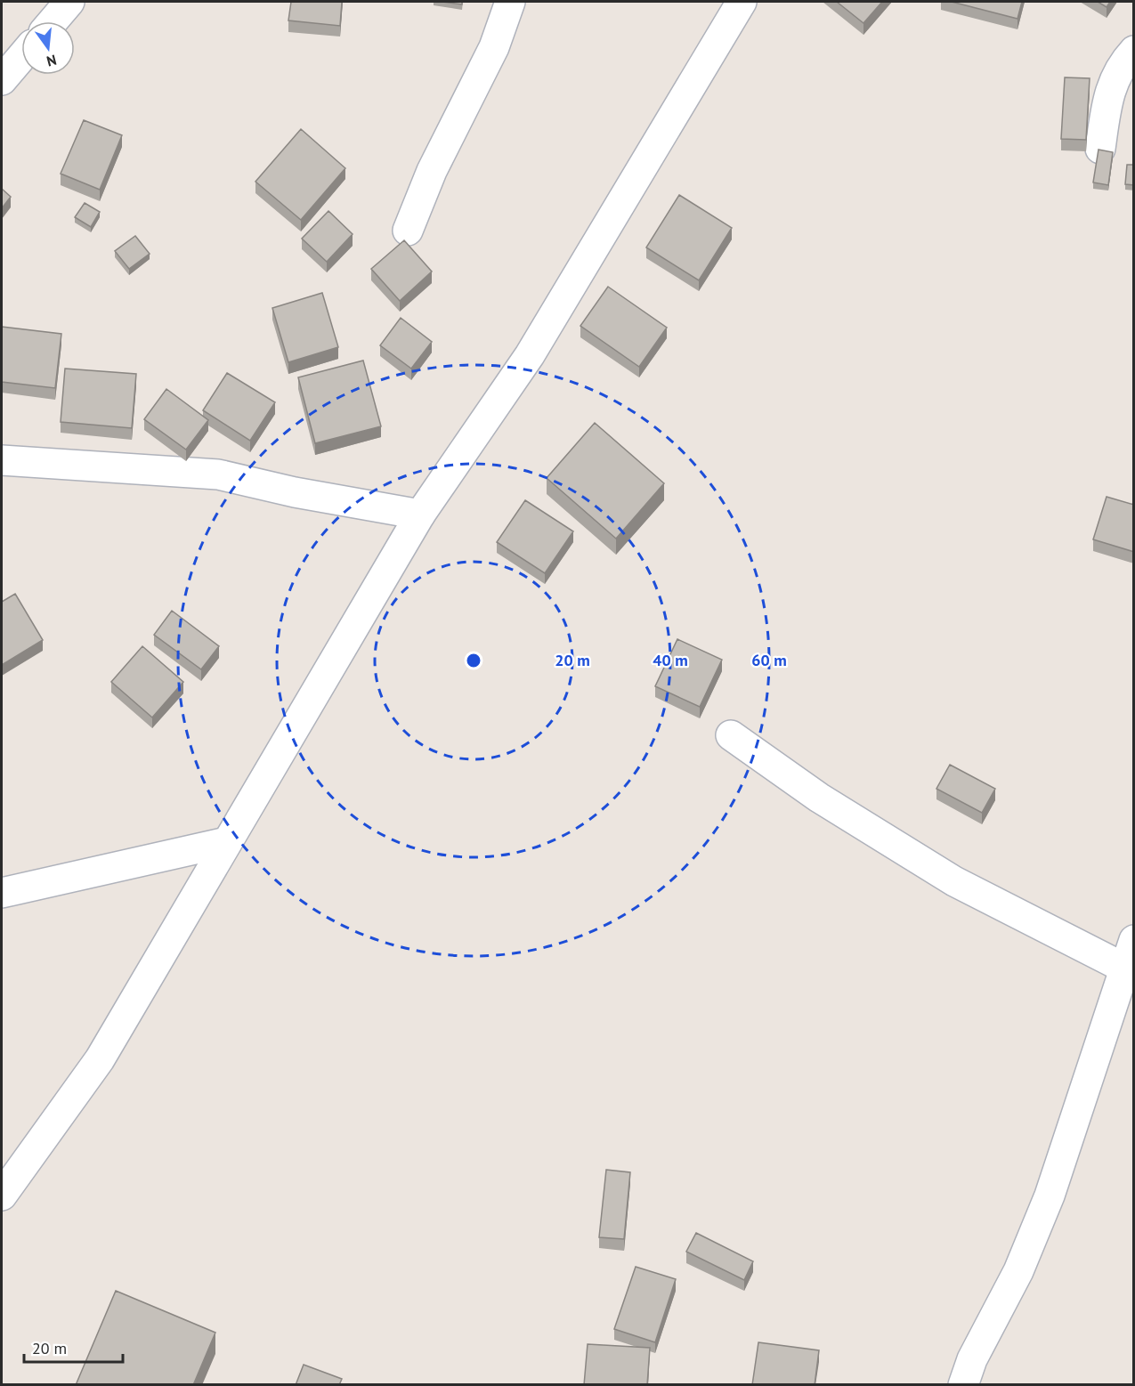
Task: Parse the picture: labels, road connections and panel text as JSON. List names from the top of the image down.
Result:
{
  "scale_bar": "20 m",
  "north": "bottom",
  "rings": ["20 m", "40 m", "60 m"]
}
